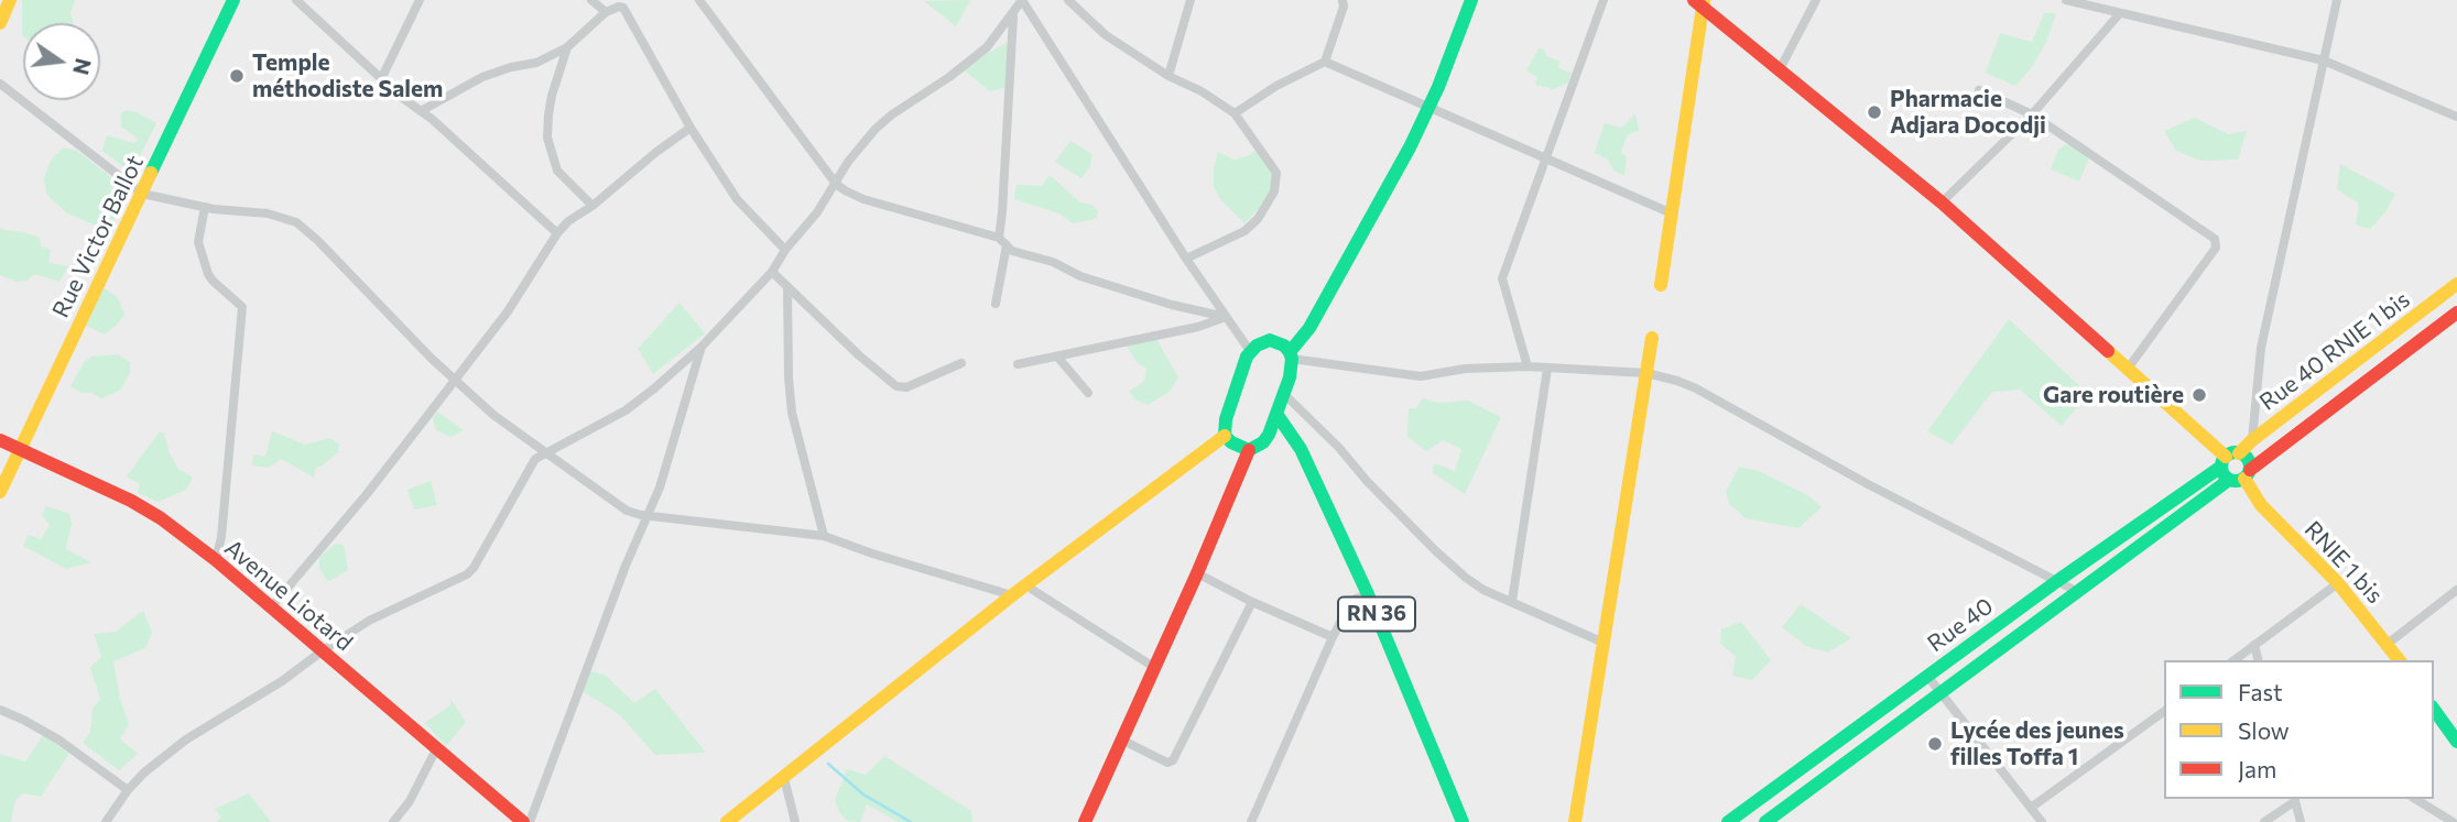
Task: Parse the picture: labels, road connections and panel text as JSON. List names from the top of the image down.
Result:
{
  "streets": {
    "main road": [
      "Rue Victor Ballot",
      "Rue 40 RNIE 1 bis",
      "RNIE 1 bis",
      "Avenue Liotard",
      "RN 36",
      "Rue 40"
    ]
  },
  "crossings": [
    ["Rue Victor Ballot", "Avenue Liotard"],
    ["Rue 40 RNIE 1 bis", "RNIE 1 bis"],
    ["Rue 40 RNIE 1 bis", "Rue 40"],
    ["RNIE 1 bis", "Rue 40"]
  ],
  "places": [
    "Temple méthodiste Salem",
    "Pharmacie Adjara Docodji",
    "Gare routière",
    "Lycée des jeunes filles Toffa 1"
  ],
  "legend": ["Fast", "Slow", "Jam"],
  "north": "right"
}
